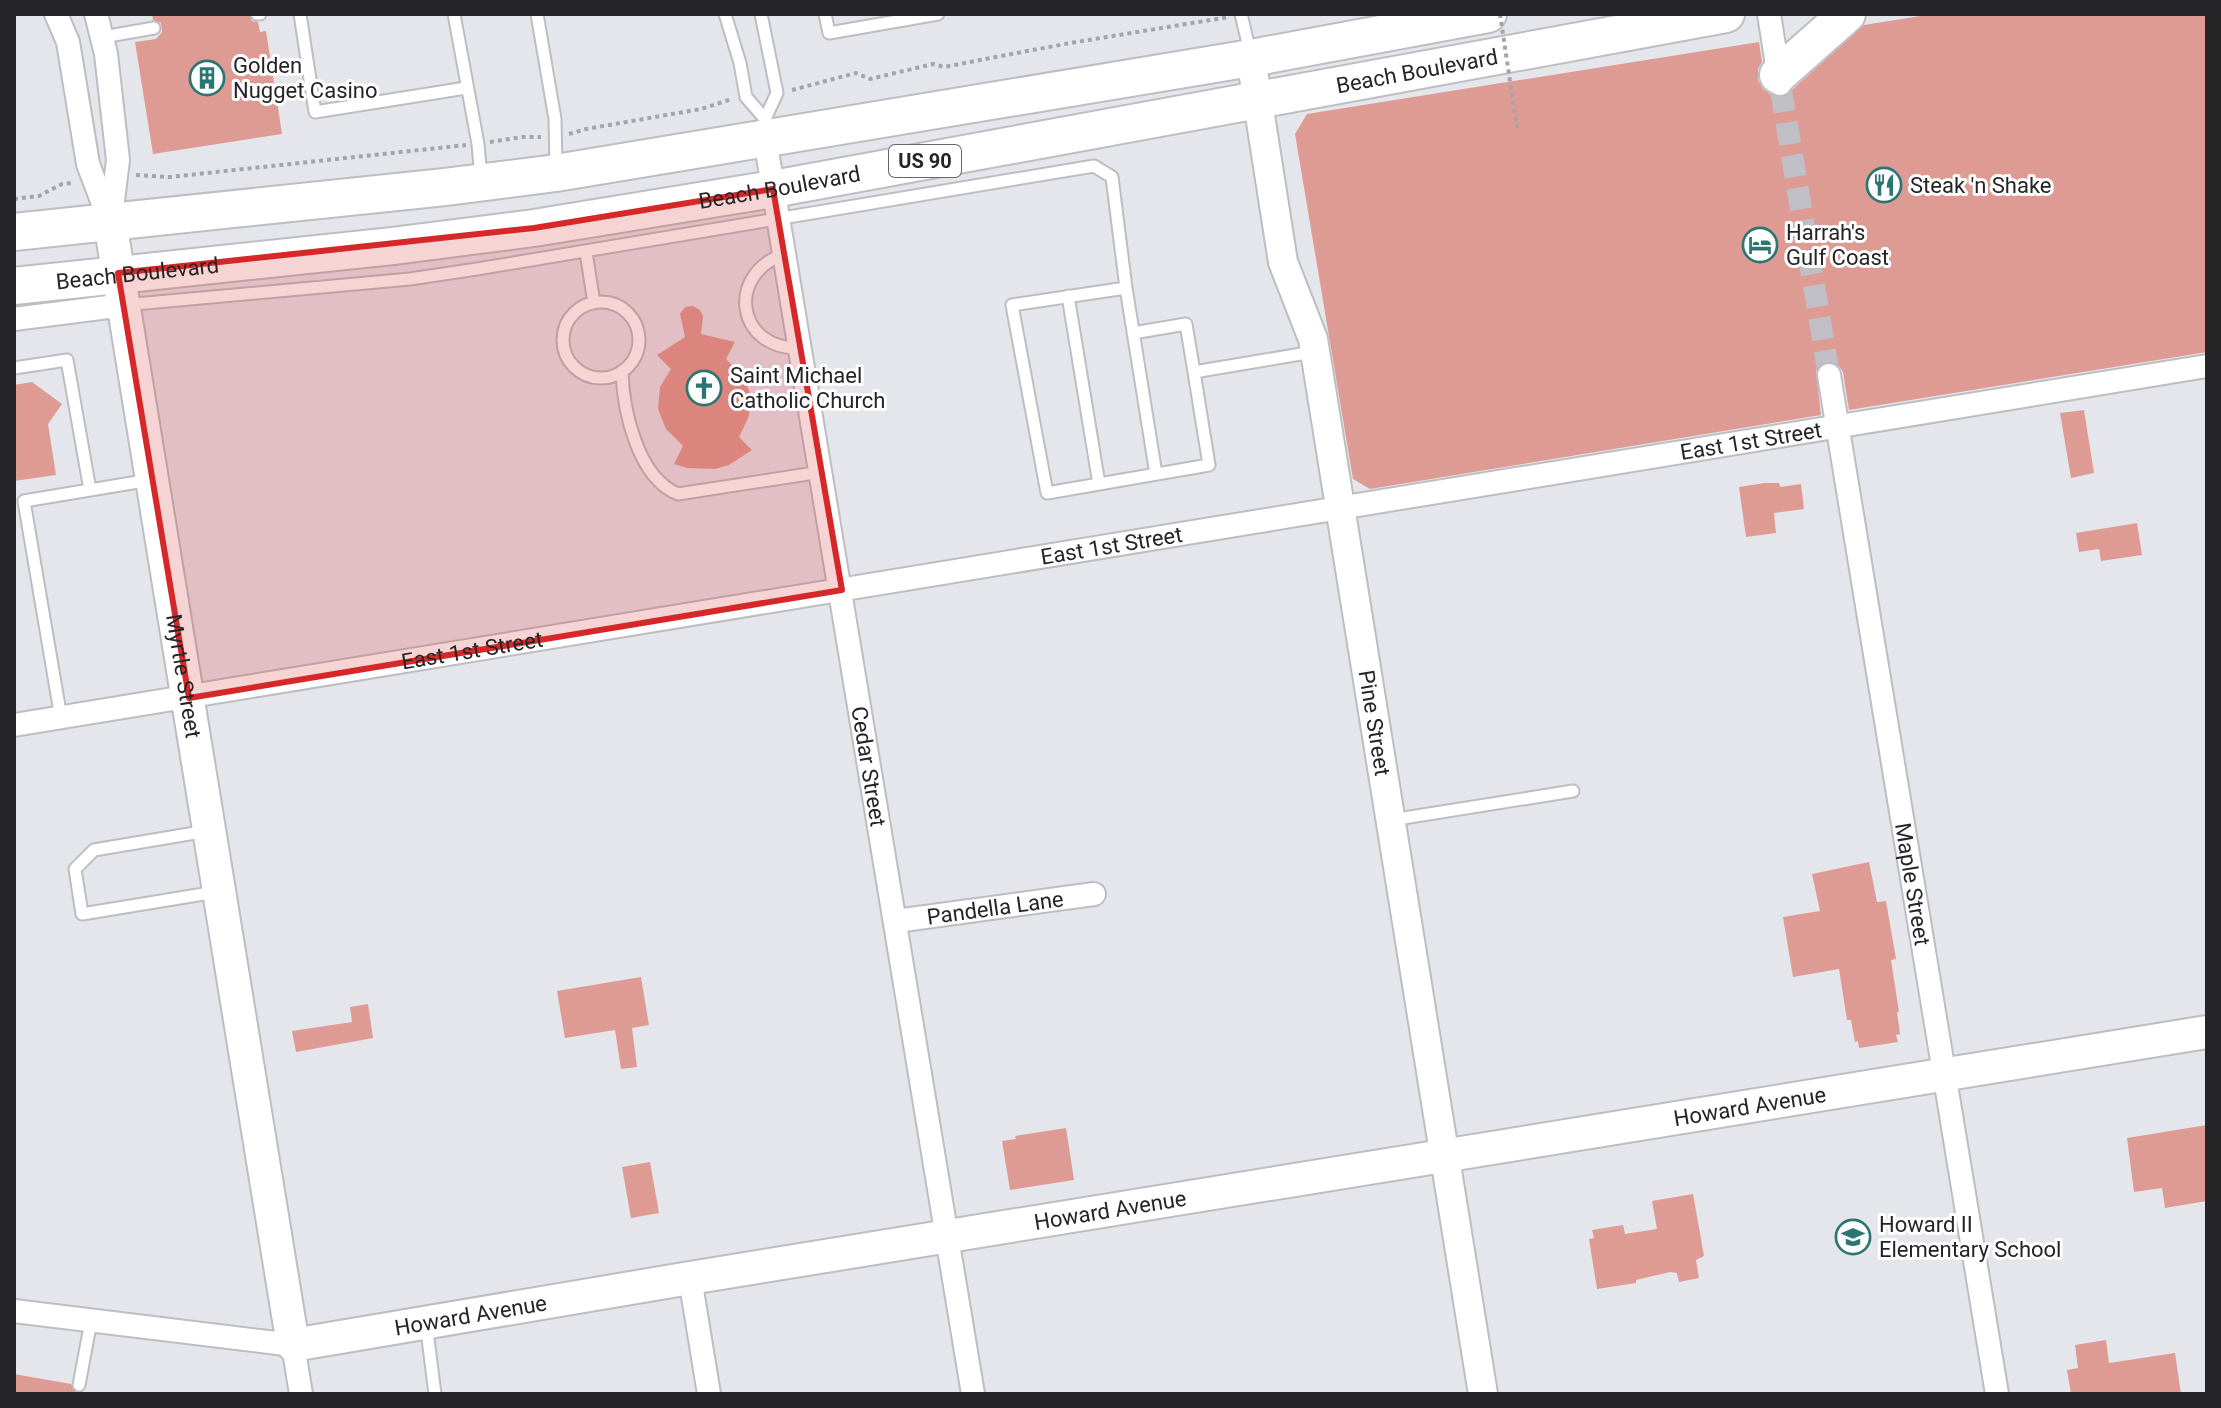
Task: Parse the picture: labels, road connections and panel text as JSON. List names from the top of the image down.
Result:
{
  "streets": {
    "main road": [
      "Beach Boulevard",
      "US 90",
      "Myrtle Street",
      "Howard Avenue"
    ],
    "street": [
      "East 1st Street",
      "Pine Street",
      "Cedar Street",
      "Maple Street",
      "Pandella Lane"
    ]
  },
  "crossings": [
    ["Beach Boulevard", "Myrtle Street"],
    ["Beach Boulevard", "Pine Street"],
    ["Beach Boulevard", "Cedar Street"],
    ["East 1st Street", "Myrtle Street"],
    ["East 1st Street", "Pine Street"],
    ["East 1st Street", "Cedar Street"],
    ["East 1st Street", "Maple Street"],
    ["Myrtle Street", "Howard Avenue"],
    ["Pine Street", "Howard Avenue"],
    ["Cedar Street", "Pandella Lane"],
    ["Cedar Street", "Howard Avenue"],
    ["Maple Street", "Howard Avenue"]
  ],
  "places": {
    "building": ["Golden Nugget Casino"],
    "restaurant": ["Steak 'n Shake"],
    "hotel": ["Harrah's Gulf Coast"],
    "church": ["Saint Michael Catholic Church"],
    "school or university": ["Howard II Elementary School"]
  }
}
